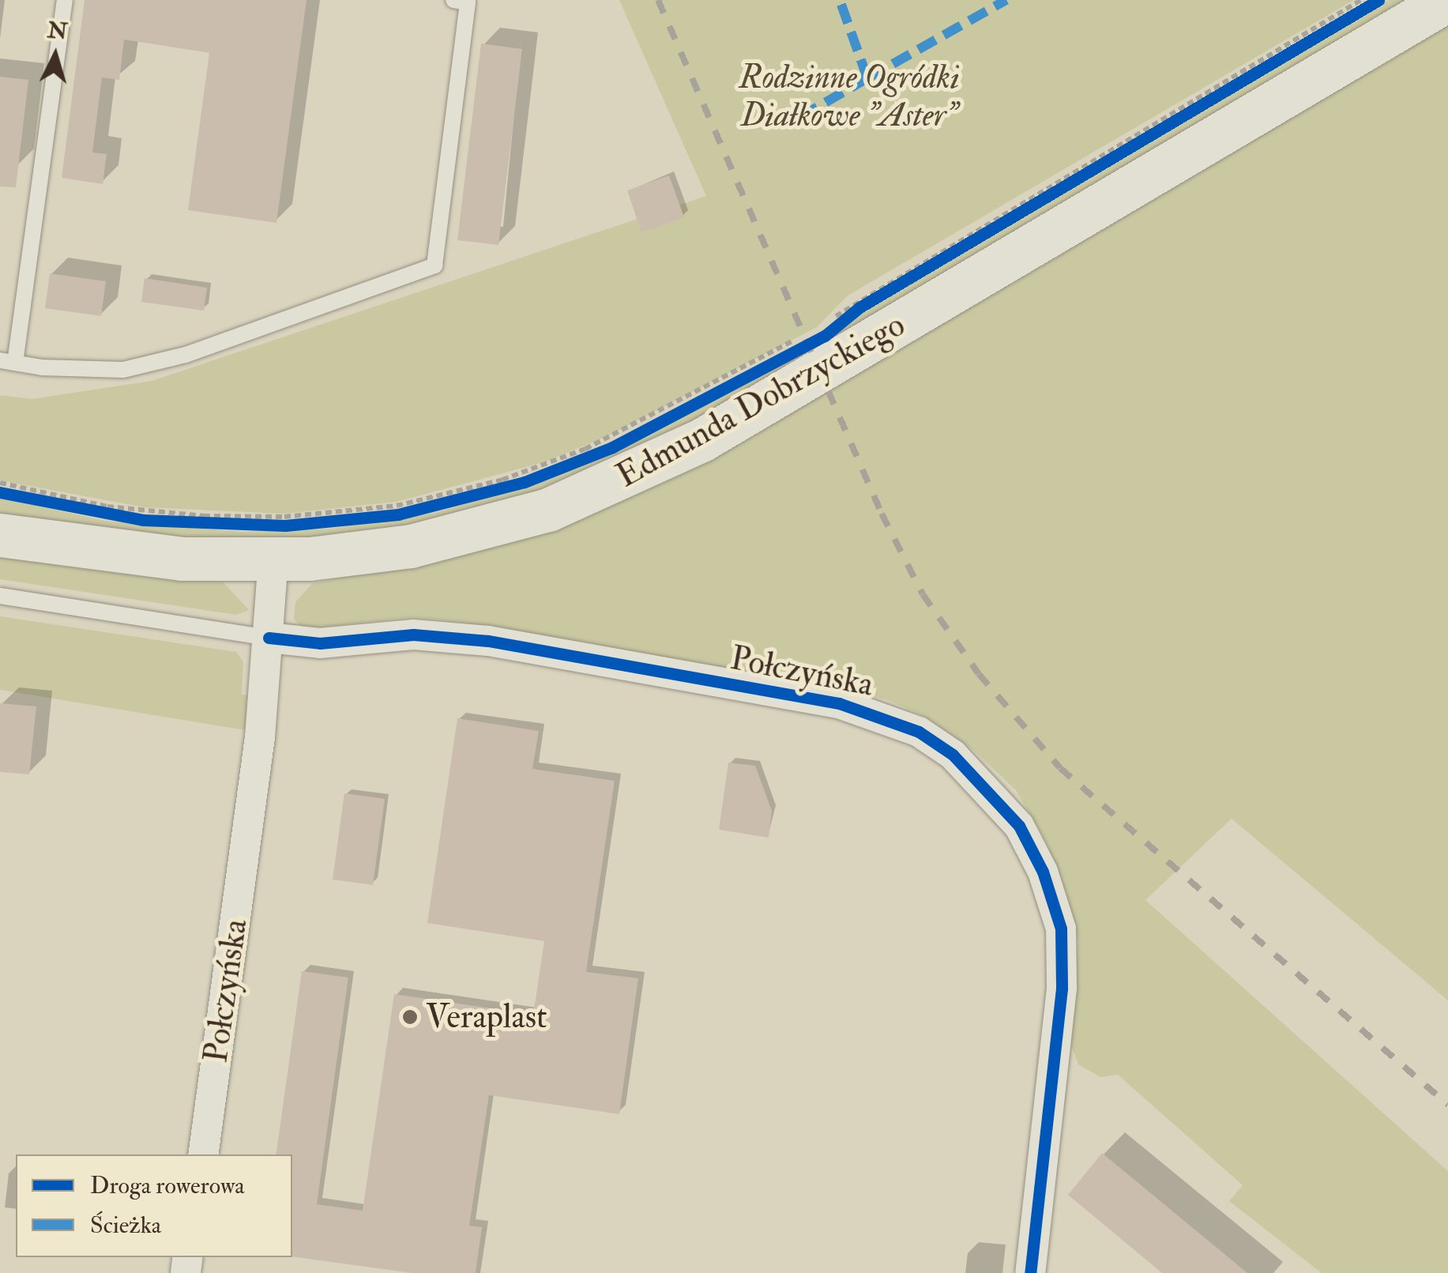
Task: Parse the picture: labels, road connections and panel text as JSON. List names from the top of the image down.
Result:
{
  "streets": {
    "main road": ["Edmunda Dobrzyckiego"],
    "street": ["Połczyńska"]
  },
  "crossings": [
    ["Edmunda Dobrzyckiego", "Połczyńska"]
  ],
  "parks": ["Rodzinne Ogródki Diałkowe \"Aster\""],
  "places": ["Veraplast"],
  "legend": ["Droga rowerowa", "Ścieżka"],
  "north": "top"
}
